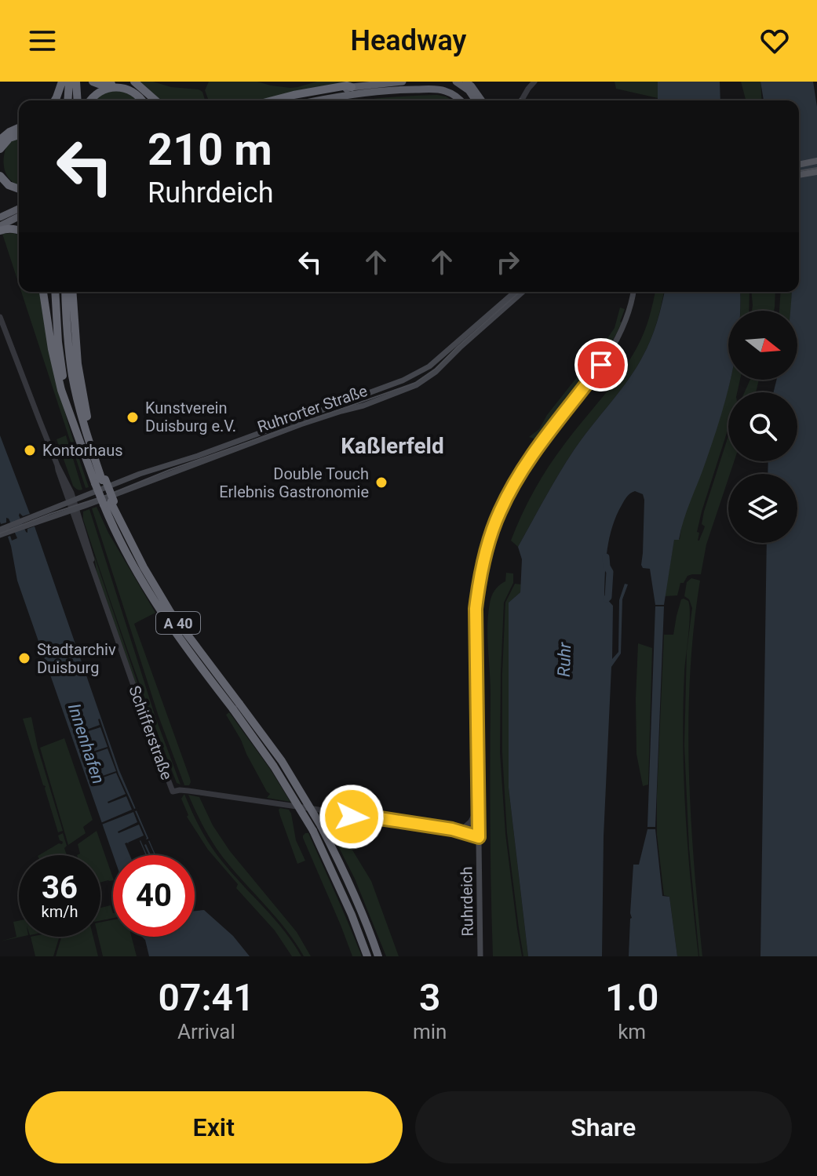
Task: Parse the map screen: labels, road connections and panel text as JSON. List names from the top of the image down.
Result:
{
  "streets": {
    "highway": ["A 40"],
    "main road": ["Ruhrorter Straße", "Ruhrdeich"],
    "street": ["Schifferstraße"]
  },
  "crossings": [
    ["Ruhrorter Straße", "Schifferstraße"]
  ],
  "districts": ["Kaßlerfeld"],
  "water": ["Ruhr", "Innenhafen"],
  "places": [
    "Kunstverein Duisburg e.V.",
    "Kontorhaus",
    "Double Touch Erlebnis Gastronomie",
    "Stadtarchiv Duisburg"
  ],
  "north": "right",
  "page": {
    "header": "Headway",
    "turn": ["210 m", "Ruhrdeich"],
    "speed": "36 km/h",
    "limit": "40",
    "eta": [
      "07:41",
      "Arrival",
      "3",
      "min",
      "1.0",
      "km"
    ],
    "buttons": ["Exit", "Share"]
  }
}
